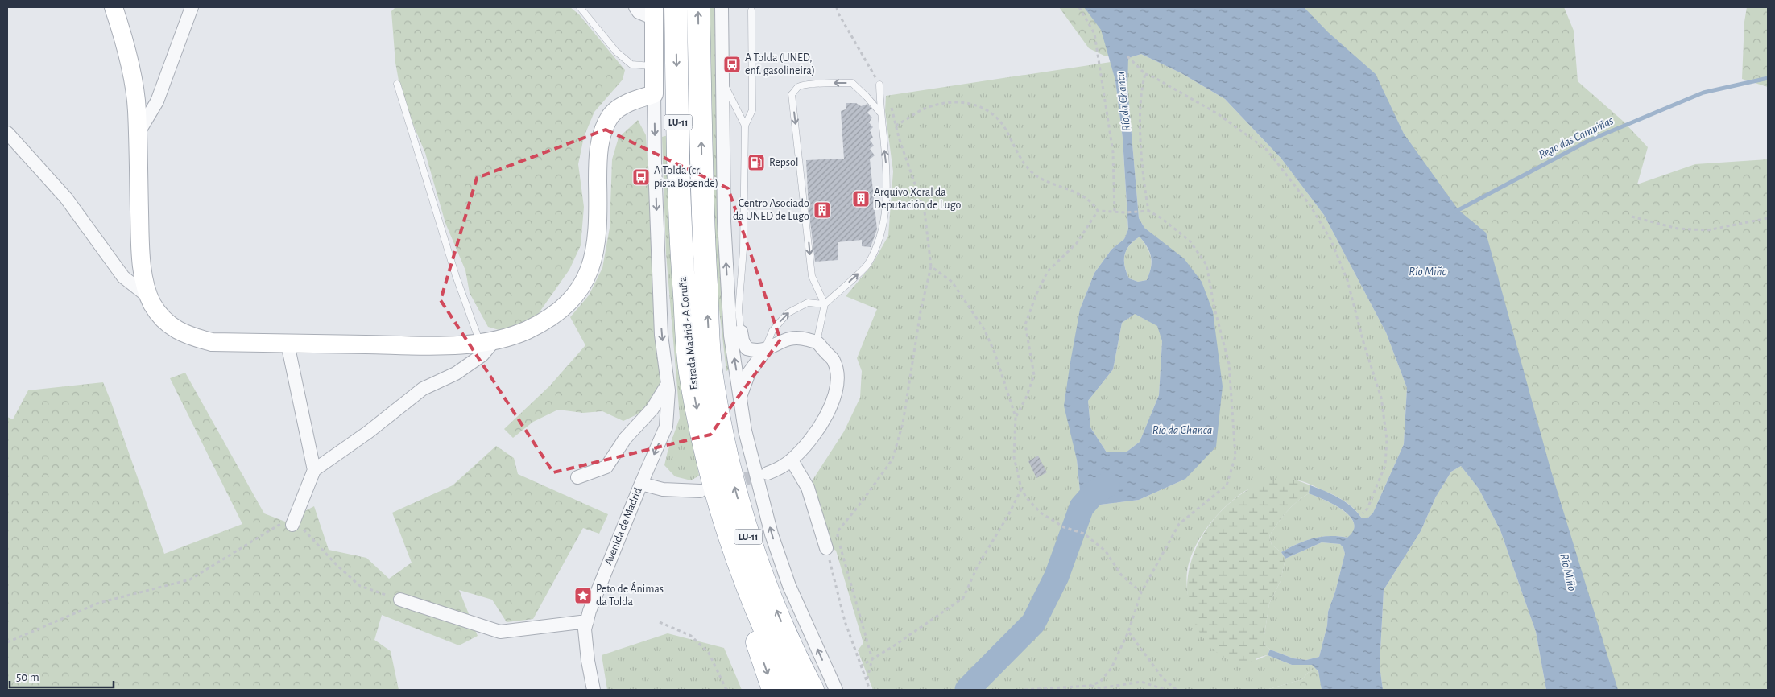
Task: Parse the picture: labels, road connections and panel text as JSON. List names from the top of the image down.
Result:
{
  "streets": {
    "highway": ["LU-11", "Estrada Madrid - A Coruña"],
    "street": ["Avenida de Madrid"]
  },
  "water": ["Río da Chanca", "Rego das Campiñas", "Río Miño"],
  "places": {
    "bus stop": ["A Tolda (UNED, enf. gasolineira)", "A Tolda (cr. pista Bosende)"],
    "fuel station": ["Repsol"],
    "building": ["Arquivo Xeral da Deputación de Lugo", "Centro Asociado da UNED de Lugo"],
    "place": ["Peto de Ánimas da Tolda"]
  },
  "scale_bar": "50 m"
}
